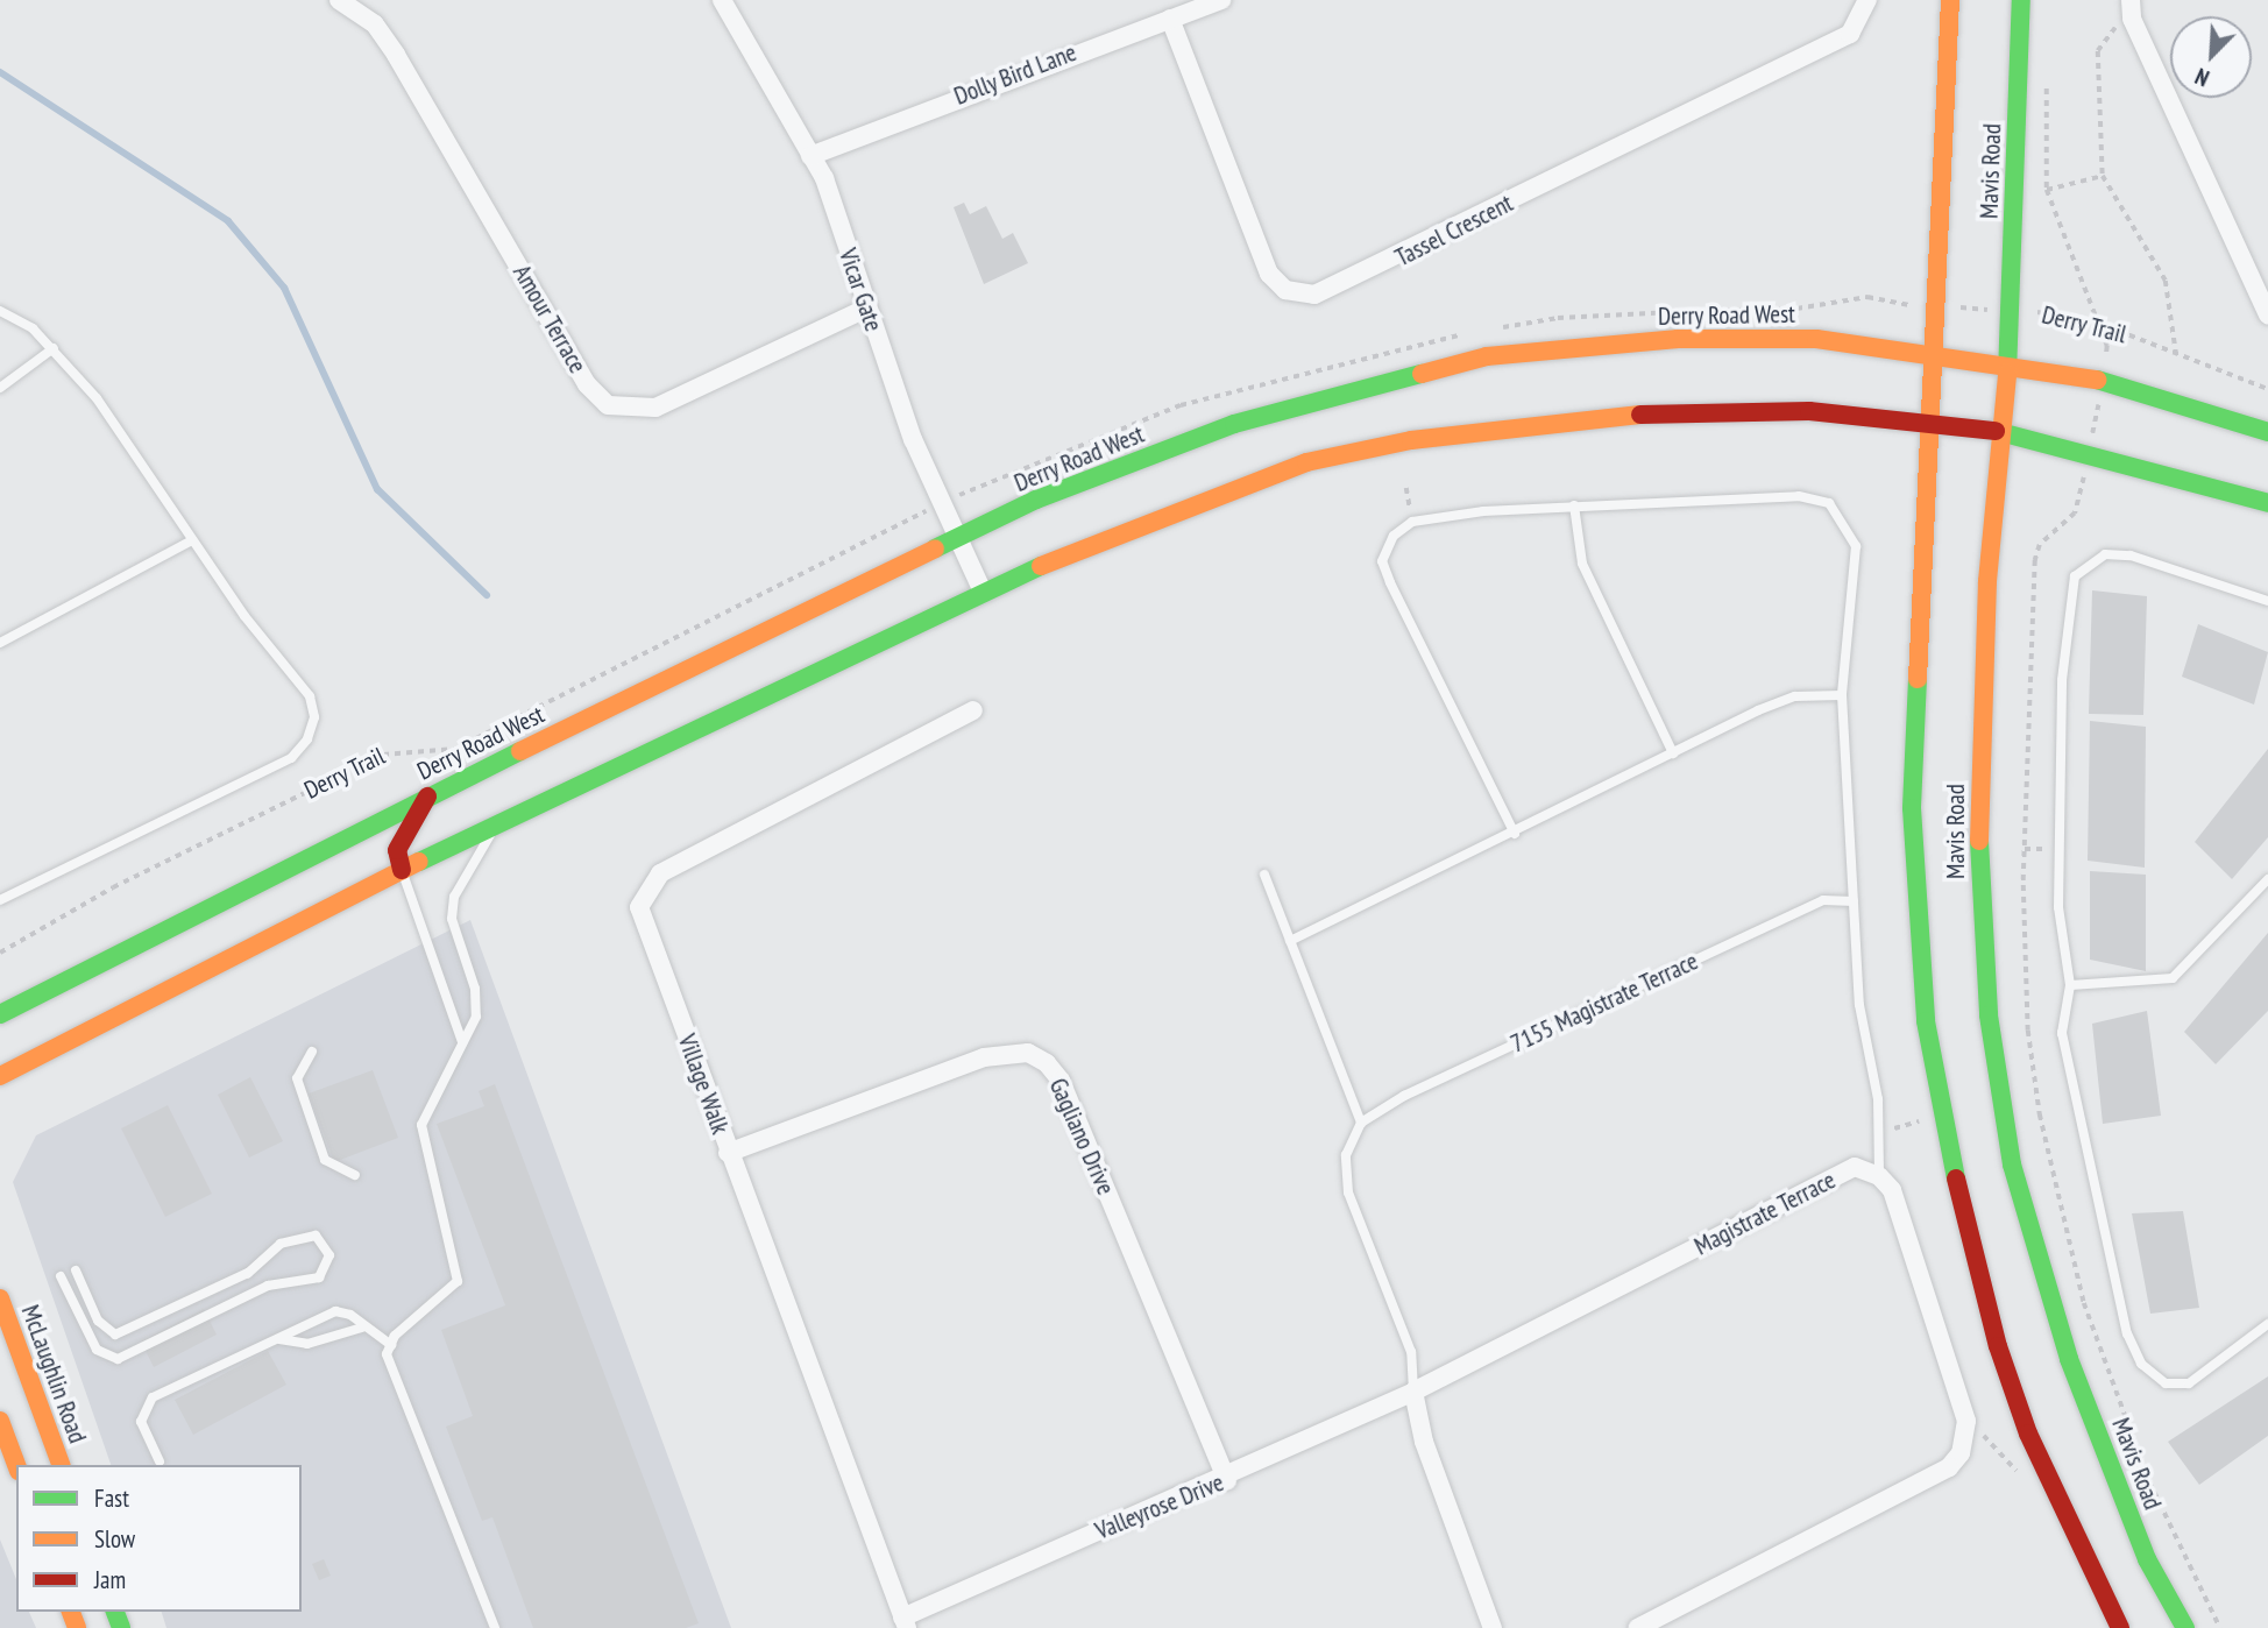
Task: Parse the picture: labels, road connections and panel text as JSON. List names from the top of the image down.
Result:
{
  "streets": {
    "main road": ["Mavis Road", "Derry Road West", "McLaughlin Road"],
    "street": [
      "Dolly Bird Lane",
      "Tassel Crescent",
      "Vicar Gate",
      "Amour Terrace",
      "Village Walk",
      "Gagliano Drive",
      "Magistrate Terrace",
      "Valleyrose Drive"
    ],
    "lane": ["7155 Magistrate Terrace"],
    "path": ["Derry Trail"]
  },
  "crossings": [
    ["Dolly Bird Lane", "Tassel Crescent"],
    ["Dolly Bird Lane", "Vicar Gate"],
    ["Mavis Road", "Derry Road West"],
    ["Mavis Road", "Derry Trail"],
    ["Vicar Gate", "Derry Road West"],
    ["Vicar Gate", "Amour Terrace"],
    ["Village Walk", "Gagliano Drive"],
    ["Village Walk", "Valleyrose Drive"],
    ["Gagliano Drive", "Valleyrose Drive"],
    ["Magistrate Terrace", "Valleyrose Drive"]
  ],
  "legend": ["Fast", "Slow", "Jam"],
  "north": "bottom left"
}
